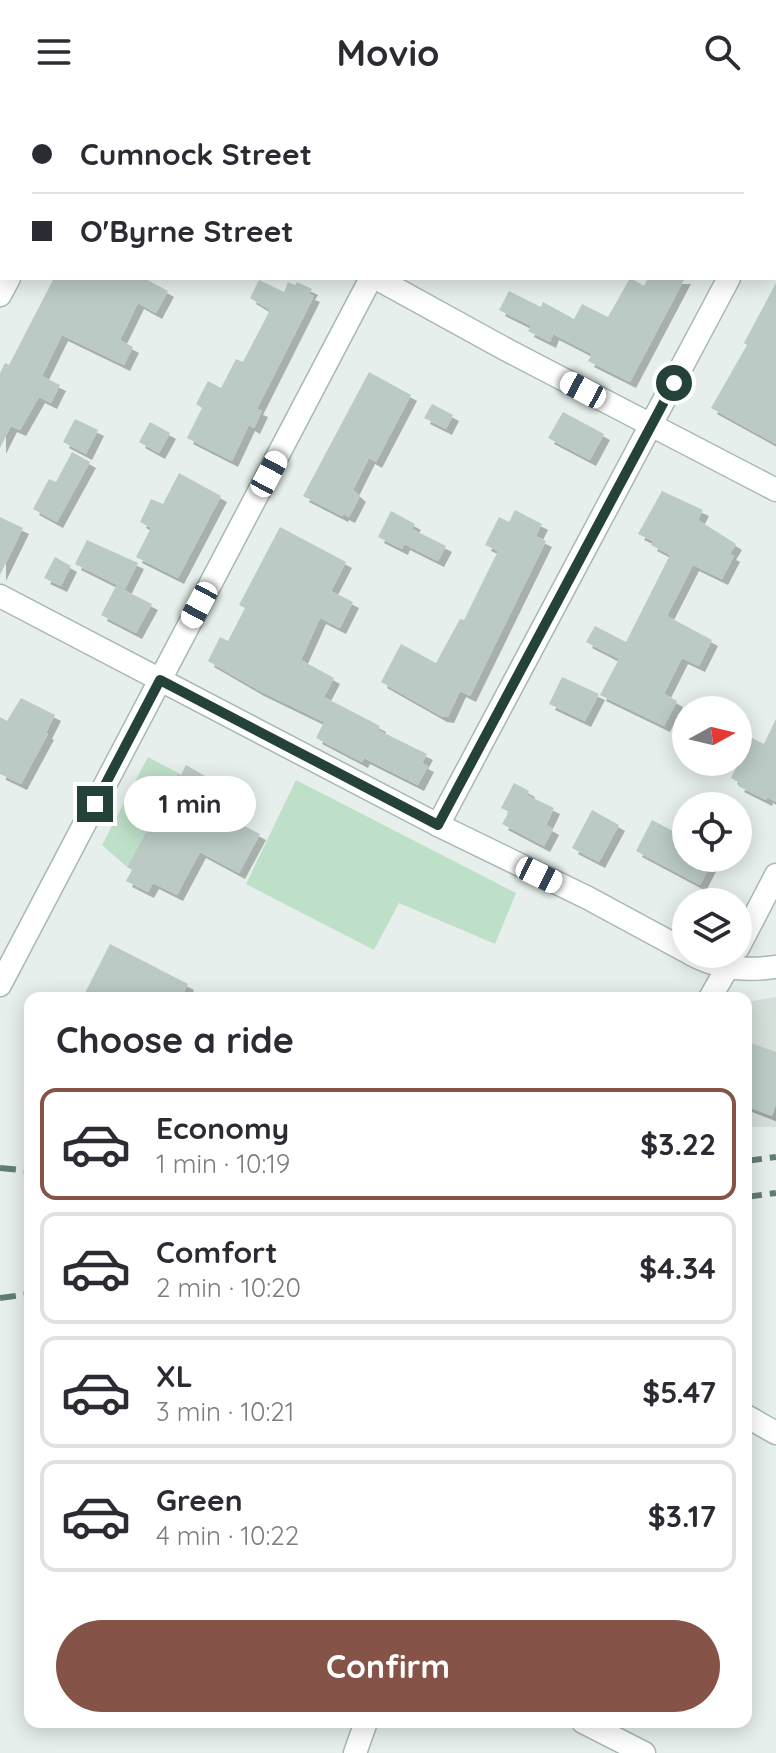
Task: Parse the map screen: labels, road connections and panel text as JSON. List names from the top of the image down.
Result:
{
  "north": "right",
  "page": {
    "header": "Movio",
    "banner": ["Cumnock Street", "O'Byrne Street"],
    "bubble": "1 min",
    "heading": "Choose a ride",
    "list": [
      {
        "name": "Economy",
        "note": "1 min · 10:19",
        "value": "$3.22"
      },
      {
        "name": "Comfort",
        "note": "2 min · 10:20",
        "value": "$4.34"
      },
      {
        "name": "XL",
        "note": "3 min · 10:21",
        "value": "$5.47"
      },
      {
        "name": "Green",
        "note": "4 min · 10:22",
        "value": "$3.17"
      }
    ],
    "buttons": "Confirm"
  }
}
